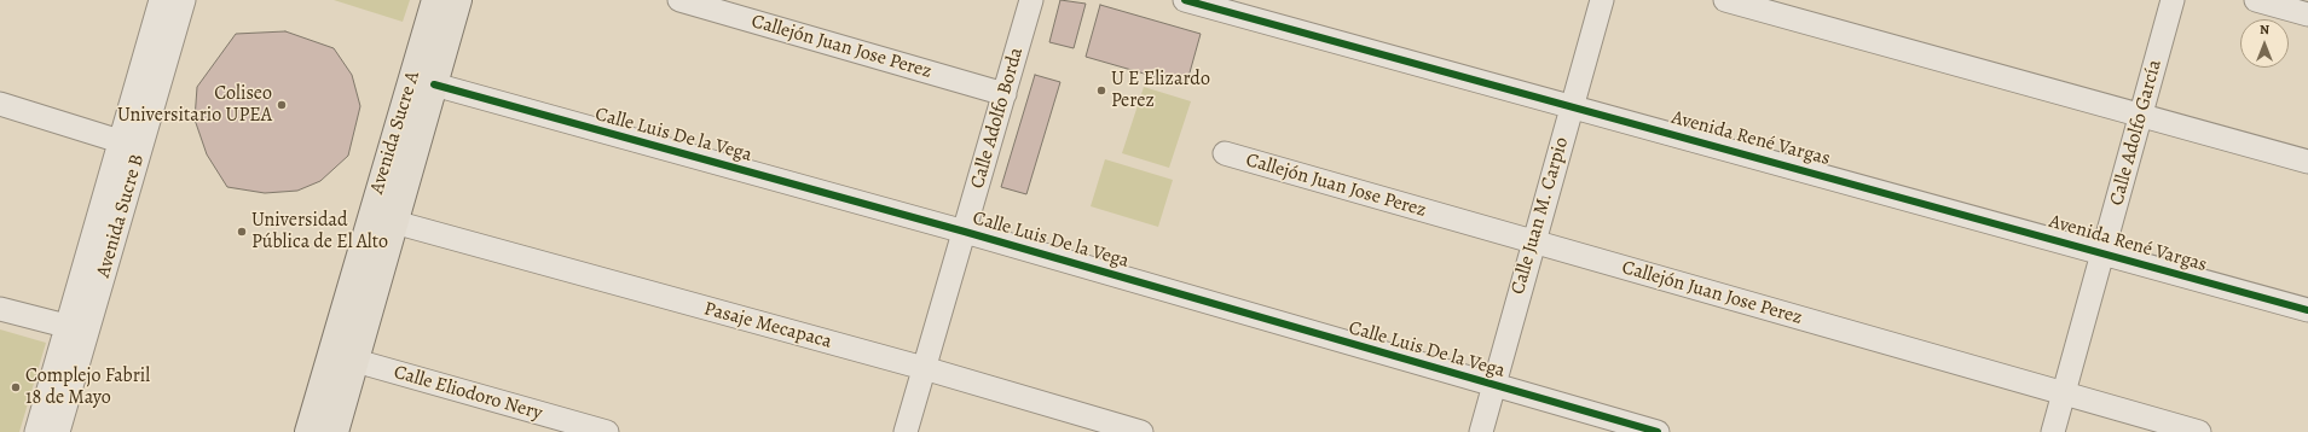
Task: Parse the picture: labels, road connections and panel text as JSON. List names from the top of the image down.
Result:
{
  "streets": {
    "main road": ["Avenida Sucre A"],
    "street": [
      "Callejón Juan Jose Perez",
      "Calle Adolfo Borda",
      "Calle Adolfo García",
      "Calle Luis De la Vega",
      "Avenida René Vargas",
      "Avenida Sucre B",
      "Calle Juan M. Carpio",
      "Pasaje Mecapaca",
      "Calle Eliodoro Nery"
    ]
  },
  "crossings": [
    ["Callejón Juan Jose Perez", "Calle Adolfo Borda"],
    ["Callejón Juan Jose Perez", "Calle Adolfo García"],
    ["Callejón Juan Jose Perez", "Calle Juan M. Carpio"],
    ["Calle Adolfo Borda", "Calle Luis De la Vega"],
    ["Calle Adolfo Borda", "Pasaje Mecapaca"],
    ["Avenida Sucre A", "Calle Luis De la Vega"],
    ["Avenida Sucre A", "Pasaje Mecapaca"],
    ["Avenida Sucre A", "Calle Eliodoro Nery"],
    ["Calle Adolfo García", "Avenida René Vargas"],
    ["Calle Luis De la Vega", "Calle Juan M. Carpio"],
    ["Avenida René Vargas", "Calle Juan M. Carpio"]
  ],
  "places": [
    "U E Elizardo Perez",
    "Coliseo Universitario UPEA",
    "Universidad Pública de El Alto",
    "Complejo Fabril 18 de Mayo"
  ],
  "north": "top"
}
